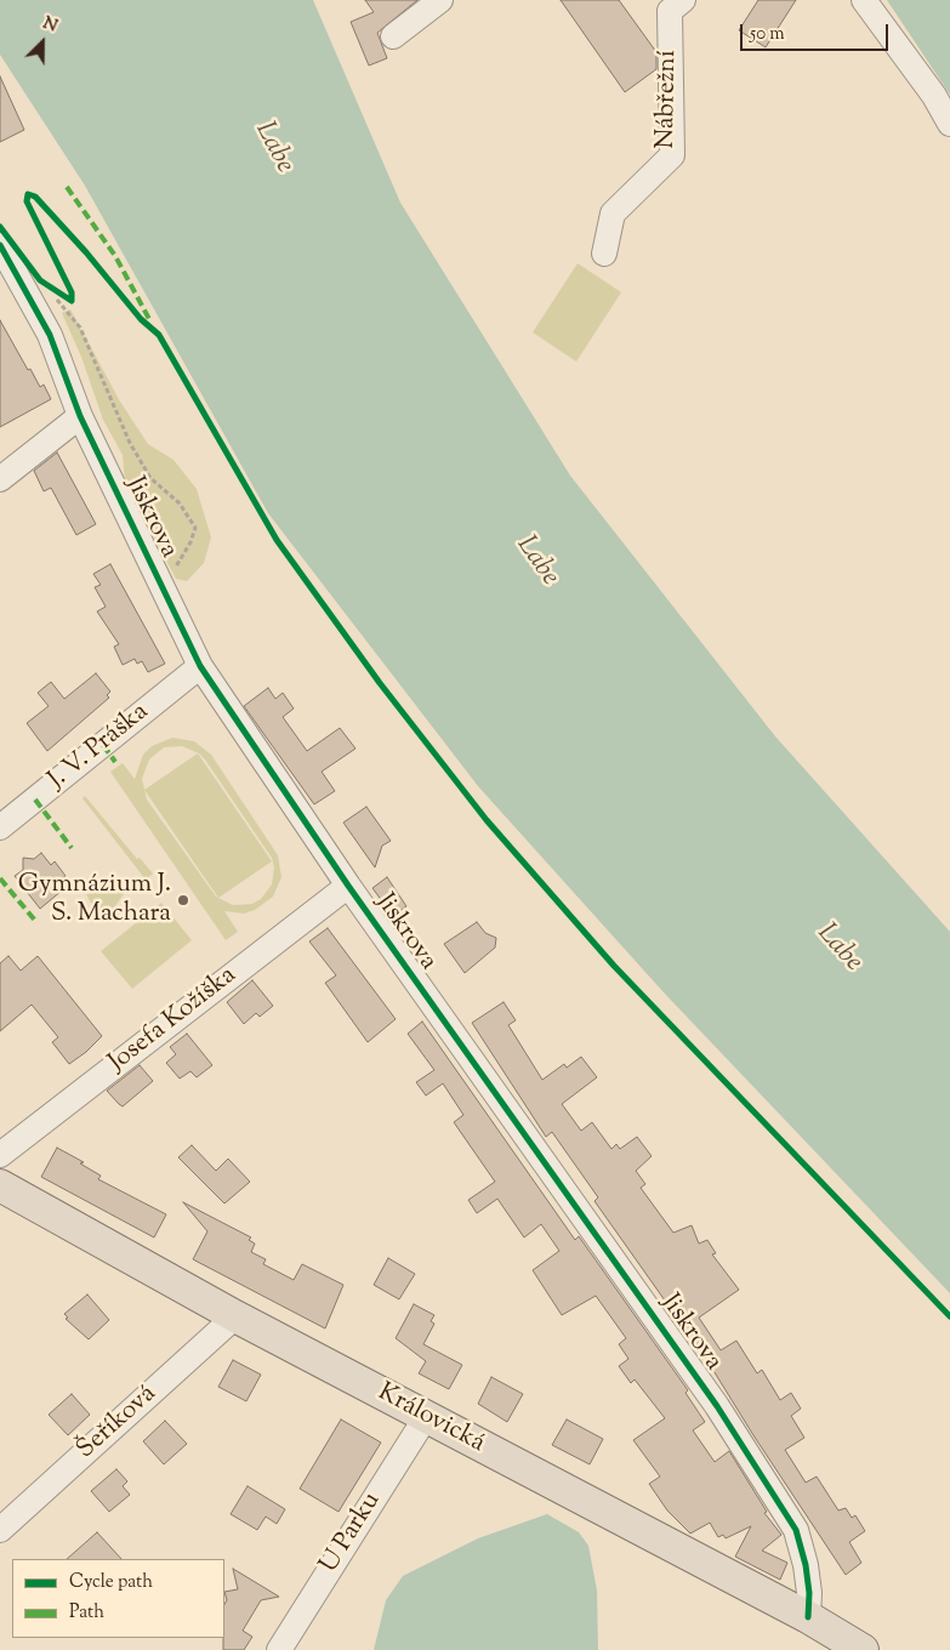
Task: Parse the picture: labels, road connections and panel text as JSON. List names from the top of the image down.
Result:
{
  "streets": {
    "main road": ["Královická"],
    "street": [
      "Nábřežní",
      "Jiskrova",
      "J. V. Práška",
      "Josefa Kožíška",
      "Šeříková",
      "U Parku"
    ]
  },
  "crossings": [
    ["Jiskrova", "J. V. Práška"],
    ["Jiskrova", "Josefa Kožíška"],
    ["Jiskrova", "Královická"],
    ["Královická", "Šeříková"],
    ["Královická", "U Parku"]
  ],
  "water": ["Labe"],
  "places": ["Gymnázium J. S. Machara"],
  "legend": ["Cycle path", "Path"],
  "scale_bar": "50 m",
  "north": "top right"
}
